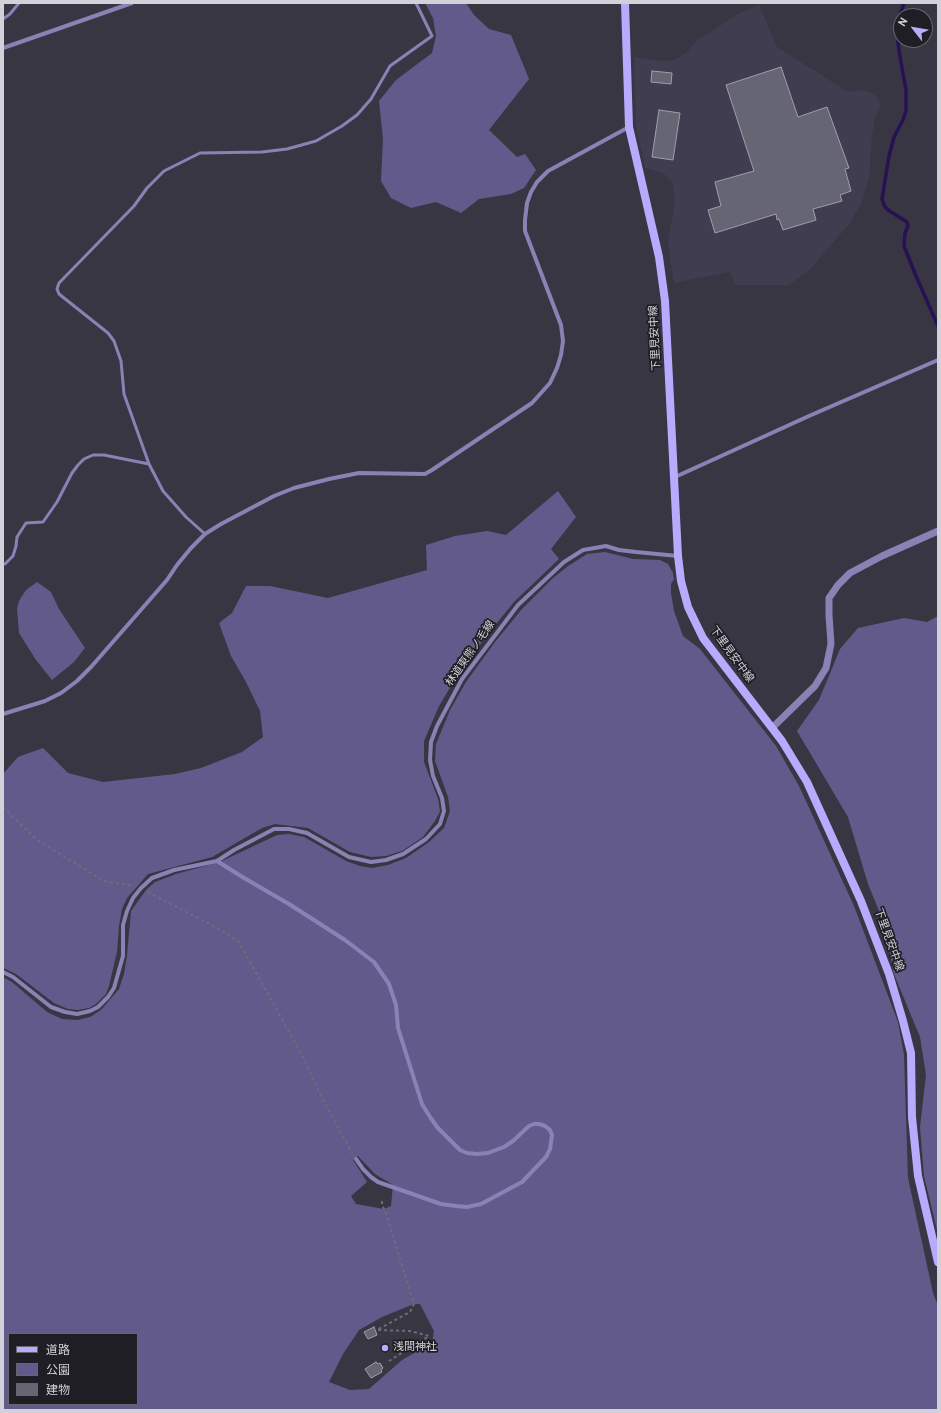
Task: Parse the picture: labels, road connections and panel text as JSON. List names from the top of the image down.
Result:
{
  "streets": {
    "main road": ["下里見安中線"],
    "street": ["林道東熊ノ毛線"]
  },
  "crossings": [
    ["下里見安中線", "林道東熊ノ毛線"]
  ],
  "places": ["浅間神社"],
  "legend": ["道路", "公園", "建物"],
  "north": "top left"
}
